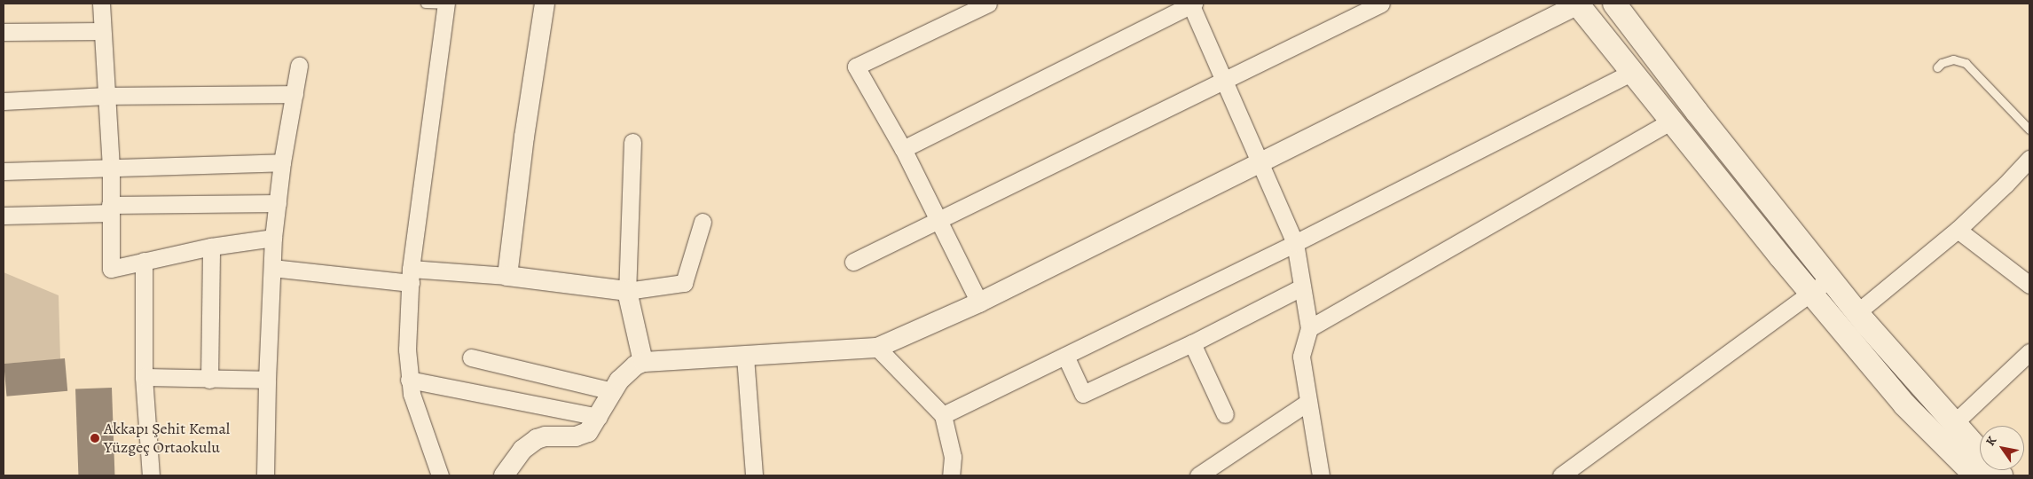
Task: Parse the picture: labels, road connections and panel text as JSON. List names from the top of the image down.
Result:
{
  "places": ["Akkapı Şehit Kemal Yüzgeç Ortaokulu"],
  "north": "top left"
}
